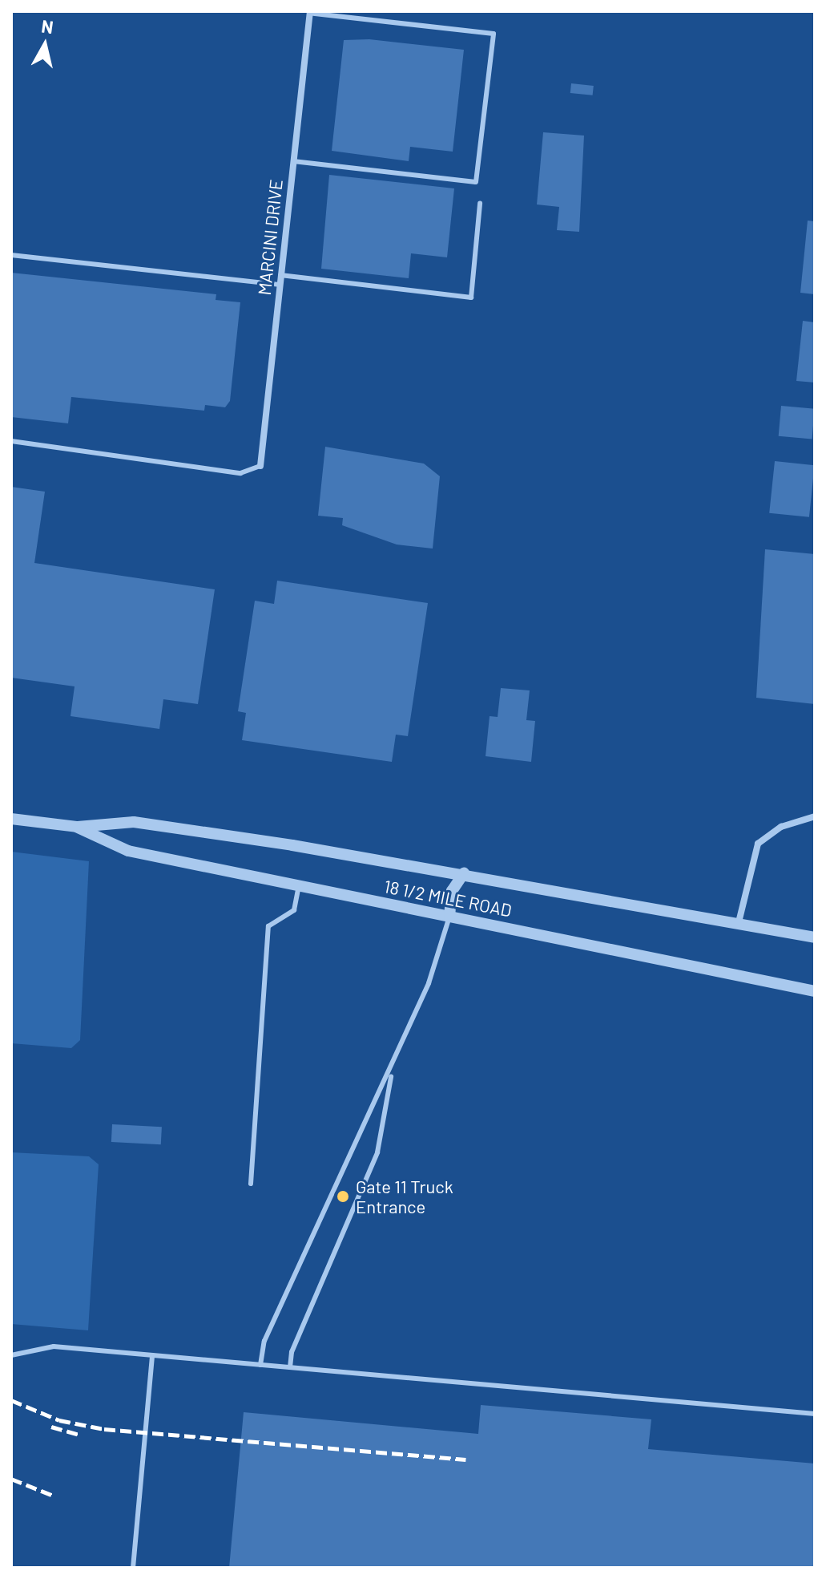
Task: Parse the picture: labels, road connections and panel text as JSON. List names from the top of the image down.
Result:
{
  "streets": {
    "street": ["MARCINI DRIVE", "18 1/2 MILE ROAD"]
  },
  "places": ["Gate 11 Truck Entrance"],
  "north": "top"
}
